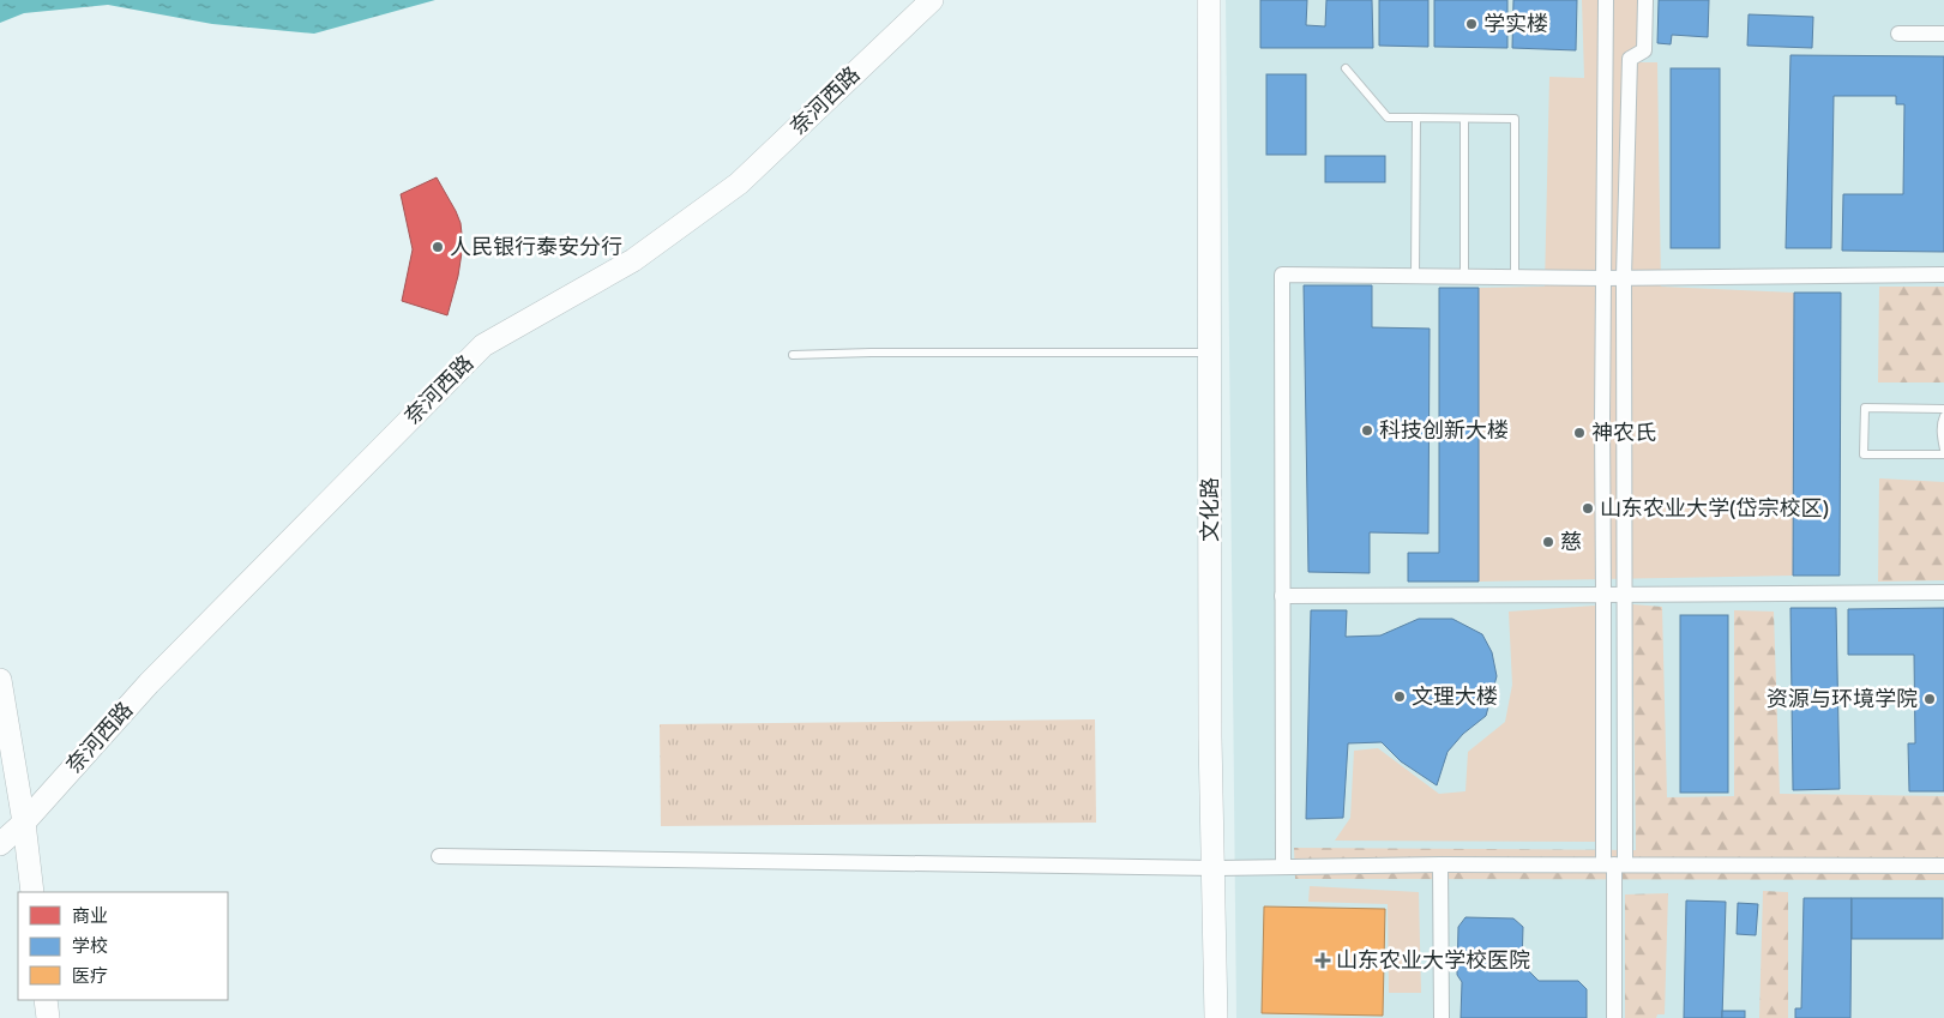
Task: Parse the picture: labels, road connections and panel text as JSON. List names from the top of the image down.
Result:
{
  "streets": {
    "street": ["奈河西路", "文化路"]
  },
  "places": {
    "other": [
      "学实楼",
      "人民银行泰安分行",
      "科技创新大楼",
      "神农氏",
      "山东农业大学(岱宗校区)",
      "慈",
      "文理大楼",
      "资源与环境学院"
    ],
    "health": ["山东农业大学校医院"]
  },
  "legend": ["商业", "学校", "医疗"]
}
